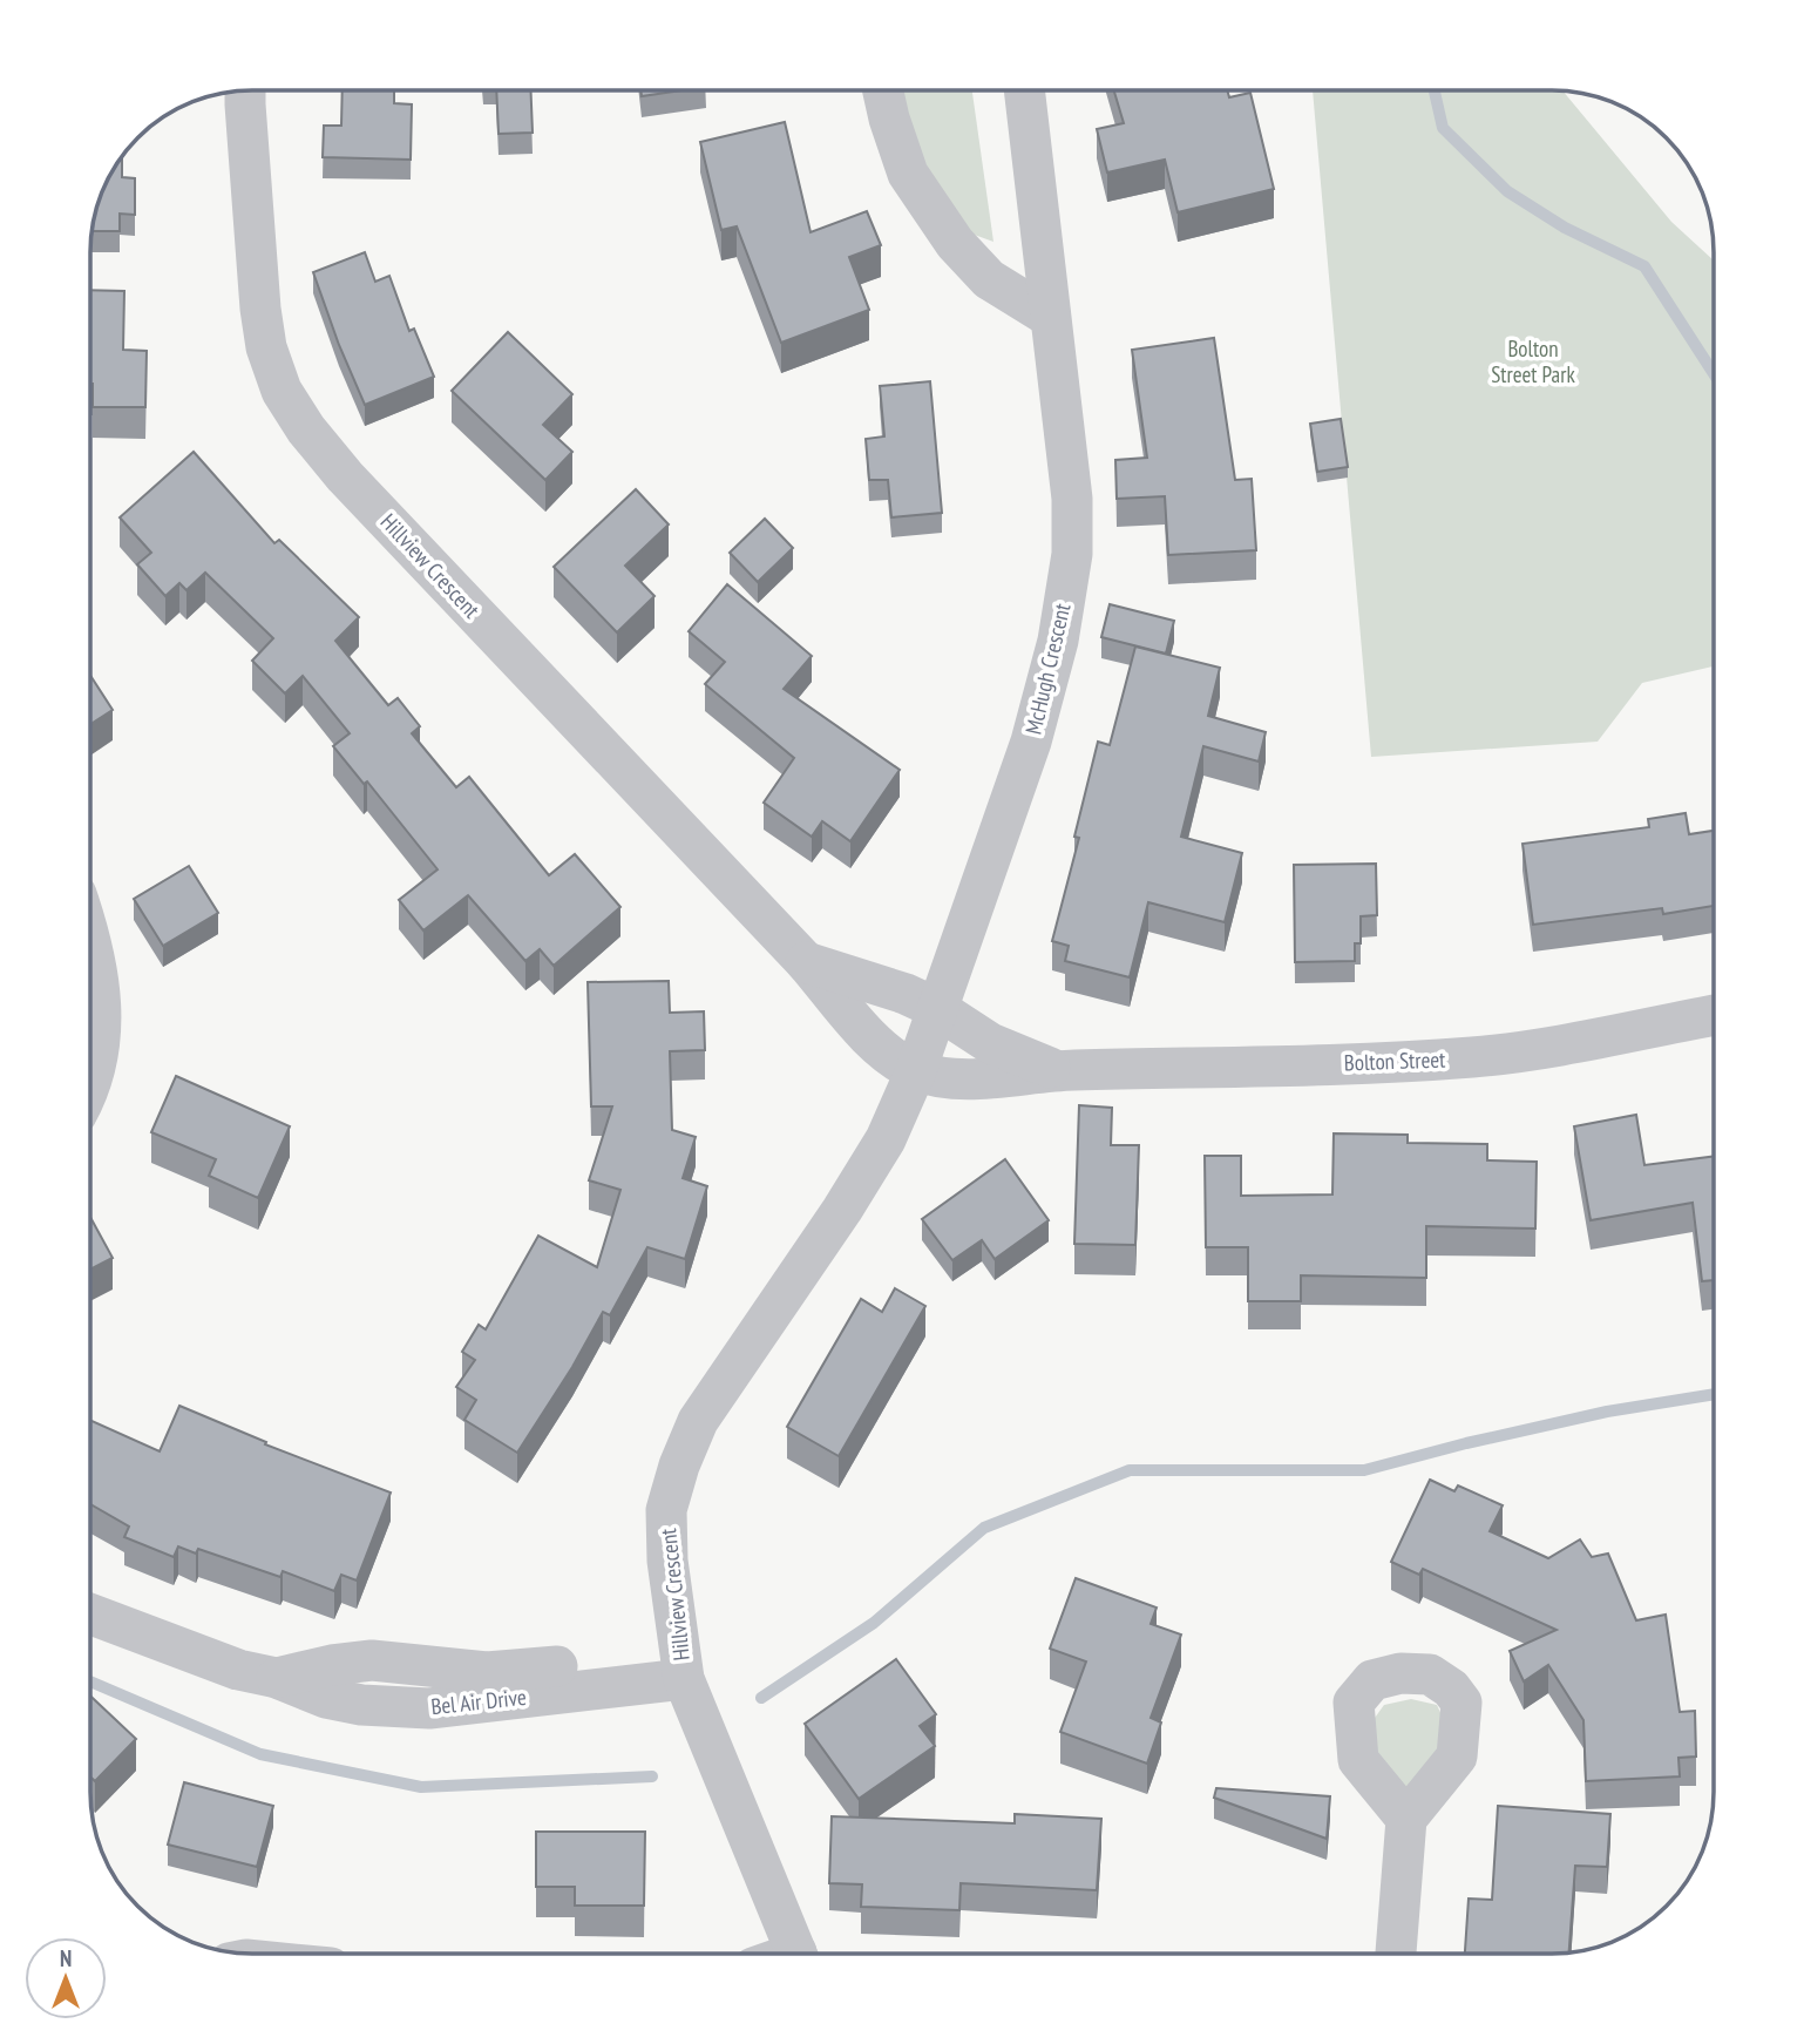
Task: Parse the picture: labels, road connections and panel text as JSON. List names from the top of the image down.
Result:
{
  "streets": {
    "street": [
      "Hillview Crescent",
      "McHugh Crescent",
      "Bolton Street",
      "Bel Air Drive"
    ]
  },
  "crossings": [
    ["Hillview Crescent", "McHugh Crescent"],
    ["Hillview Crescent", "Bolton Street"],
    ["Hillview Crescent", "Bel Air Drive"],
    ["McHugh Crescent", "Bolton Street"]
  ],
  "parks": ["Bolton Street Park"],
  "north": "top"
}
